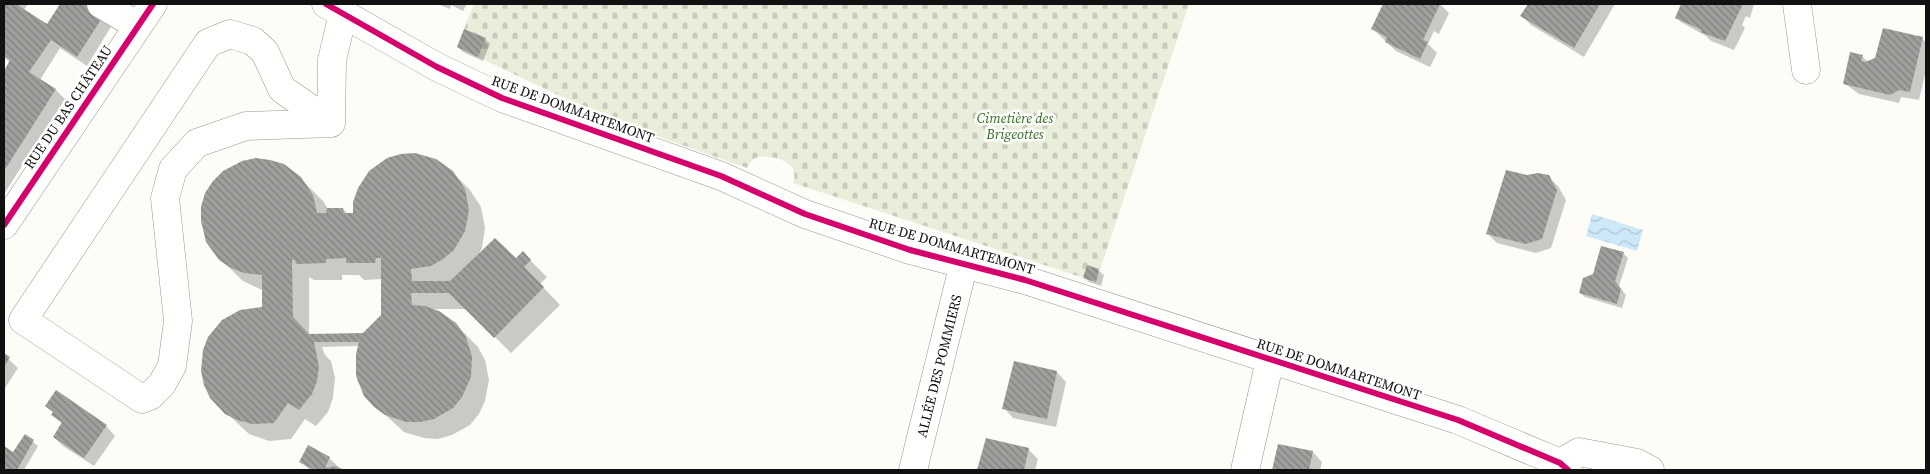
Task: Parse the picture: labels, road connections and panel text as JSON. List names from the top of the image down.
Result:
{
  "streets": {
    "street": ["RUE DU BAS CHÂTEAU", "RUE DE DOMMARTEMONT", "ALLÉE DES POMMIERS"]
  },
  "crossings": [
    ["RUE DE DOMMARTEMONT", "ALLÉE DES POMMIERS"]
  ],
  "parks": ["Cimetière des Brigeottes"]
}
